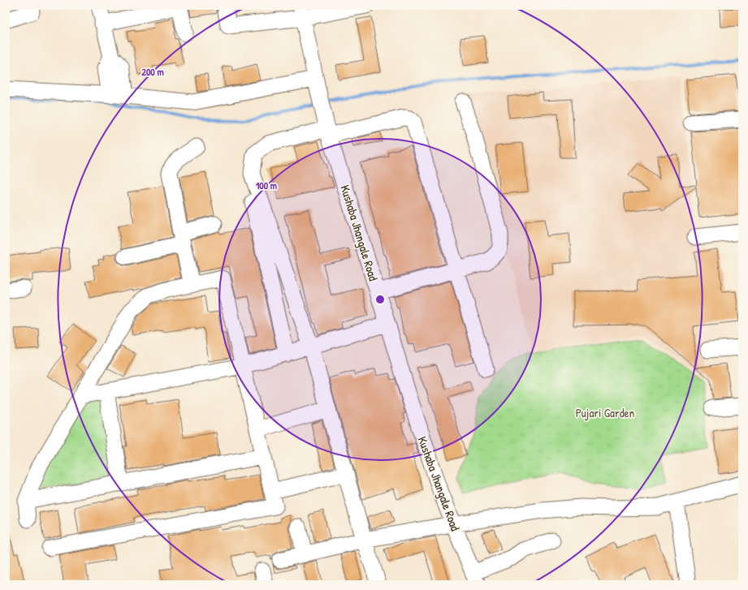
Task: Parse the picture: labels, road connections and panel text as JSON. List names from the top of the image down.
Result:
{
  "streets": {
    "street": ["Kushaba Jhangale Road"]
  },
  "parks": ["Pujari Garden"],
  "rings": ["200 m", "100 m"]
}
